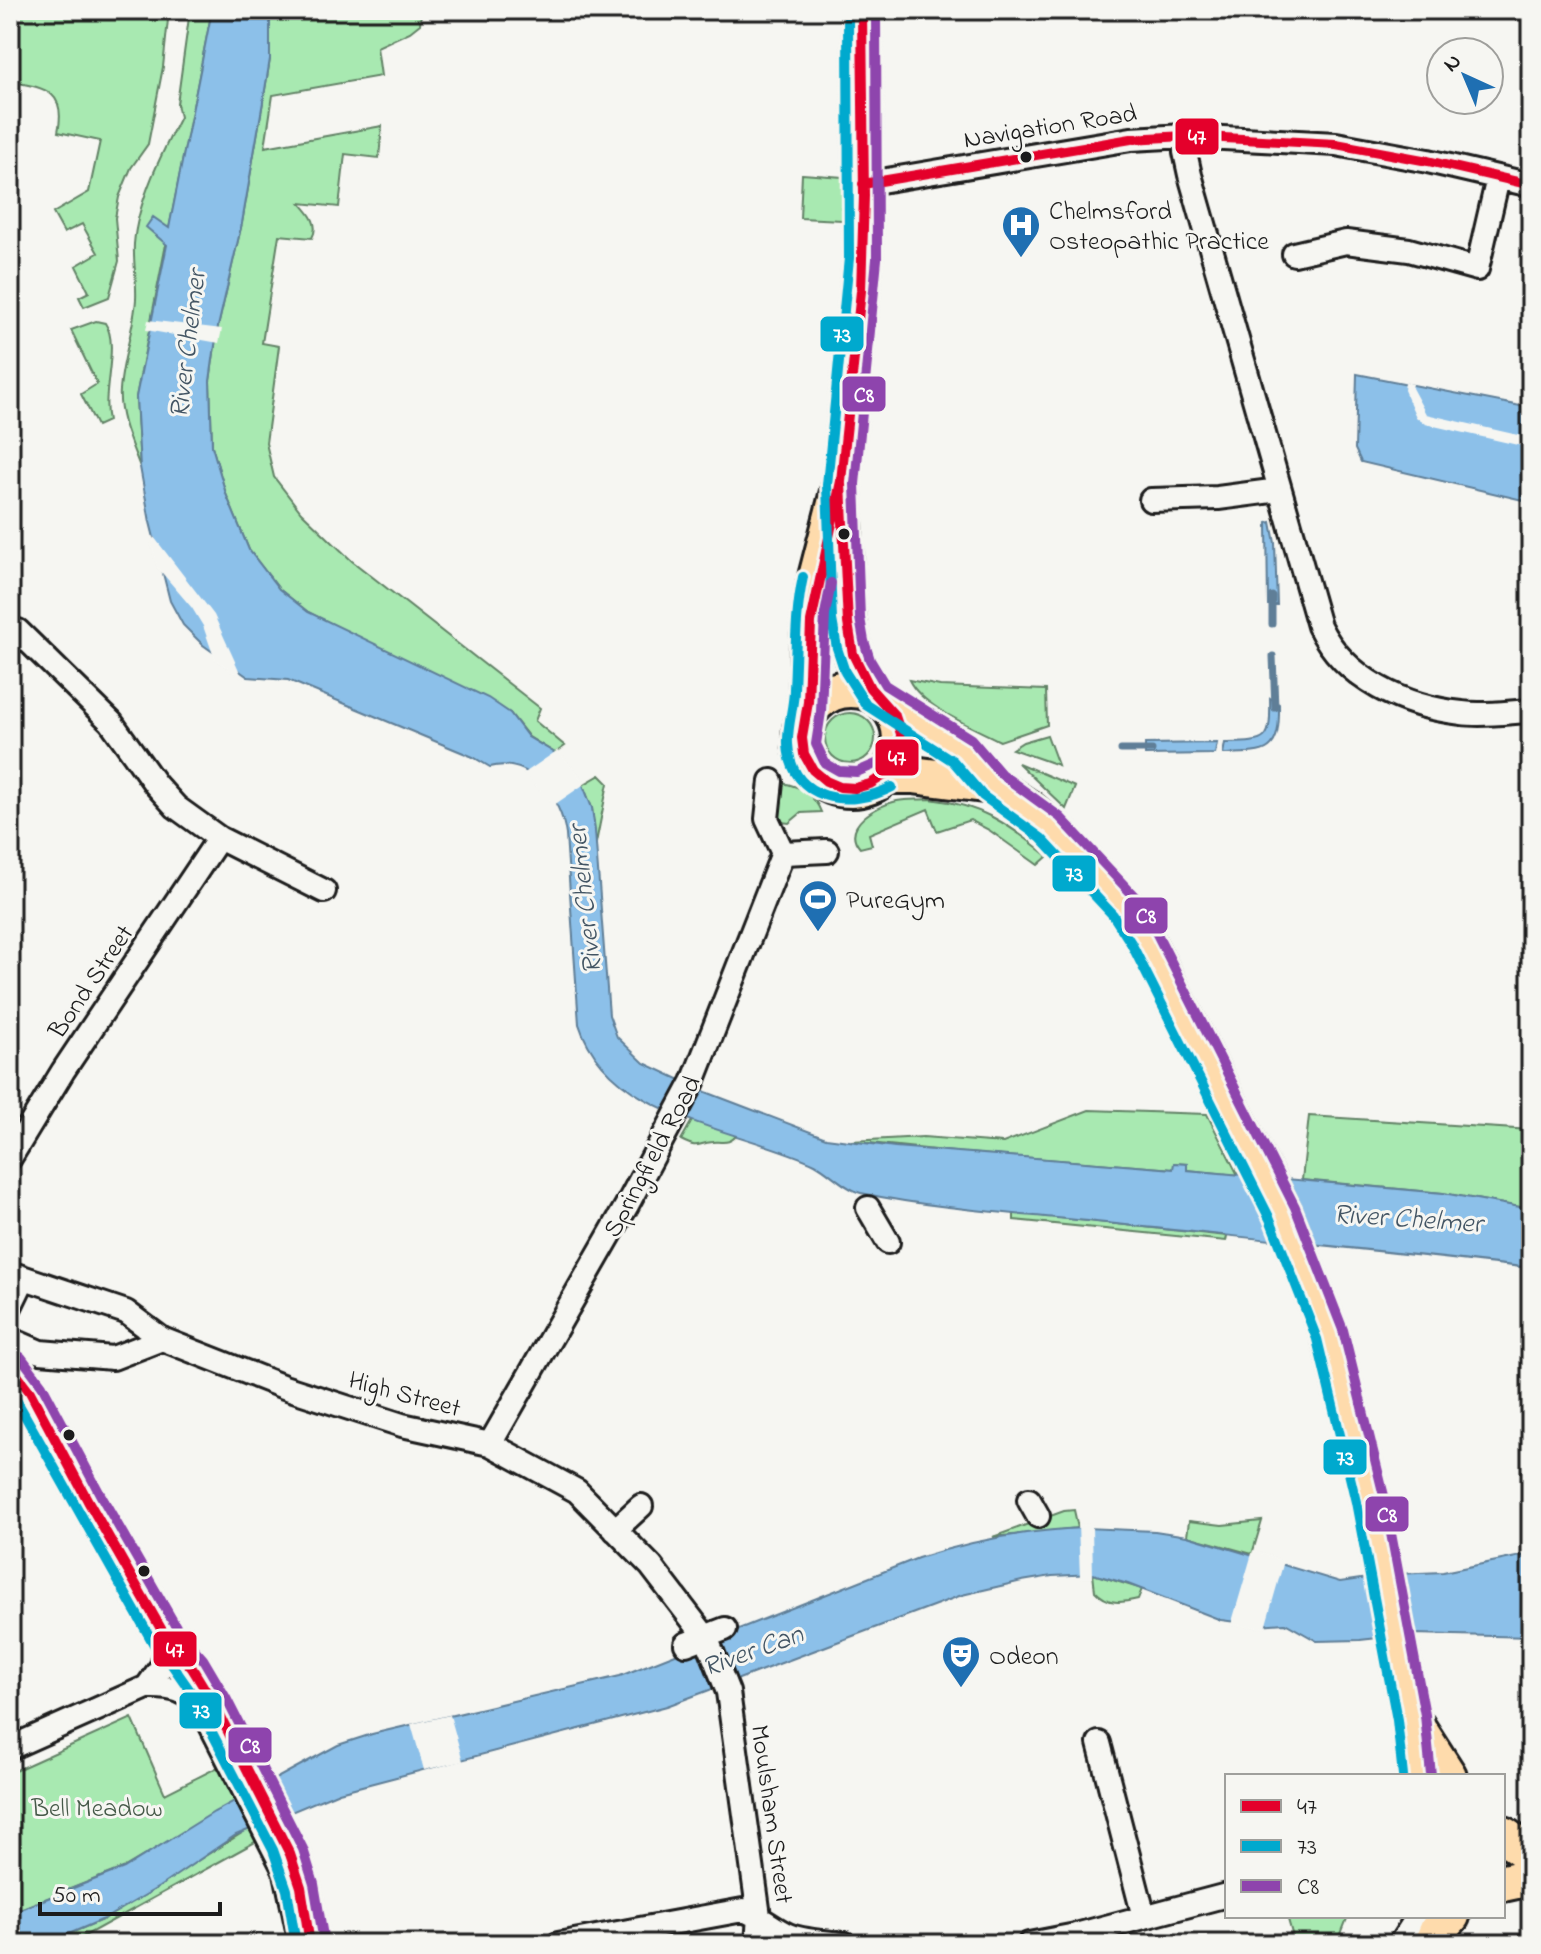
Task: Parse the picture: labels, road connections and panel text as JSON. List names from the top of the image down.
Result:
{
  "streets": {
    "street": [
      "Navigation Road",
      "Bond Street",
      "Springfield Road",
      "High Street",
      "Moulsham Street"
    ]
  },
  "crossings": [
    ["Springfield Road", "High Street"],
    ["High Street", "Moulsham Street"]
  ],
  "water": ["River Chelmer", "River Can"],
  "parks": ["Bell Meadow"],
  "places": {
    "hospital": ["Chelmsford Osteopathic Practice"],
    "sports": ["PureGym"],
    "theatre": ["Odeon"]
  },
  "lines": ["transit line 47", "transit line 73", "transit line C8"],
  "legend": ["47", "73", "C8"],
  "scale_bar": "50 m",
  "north": "top left"
}
